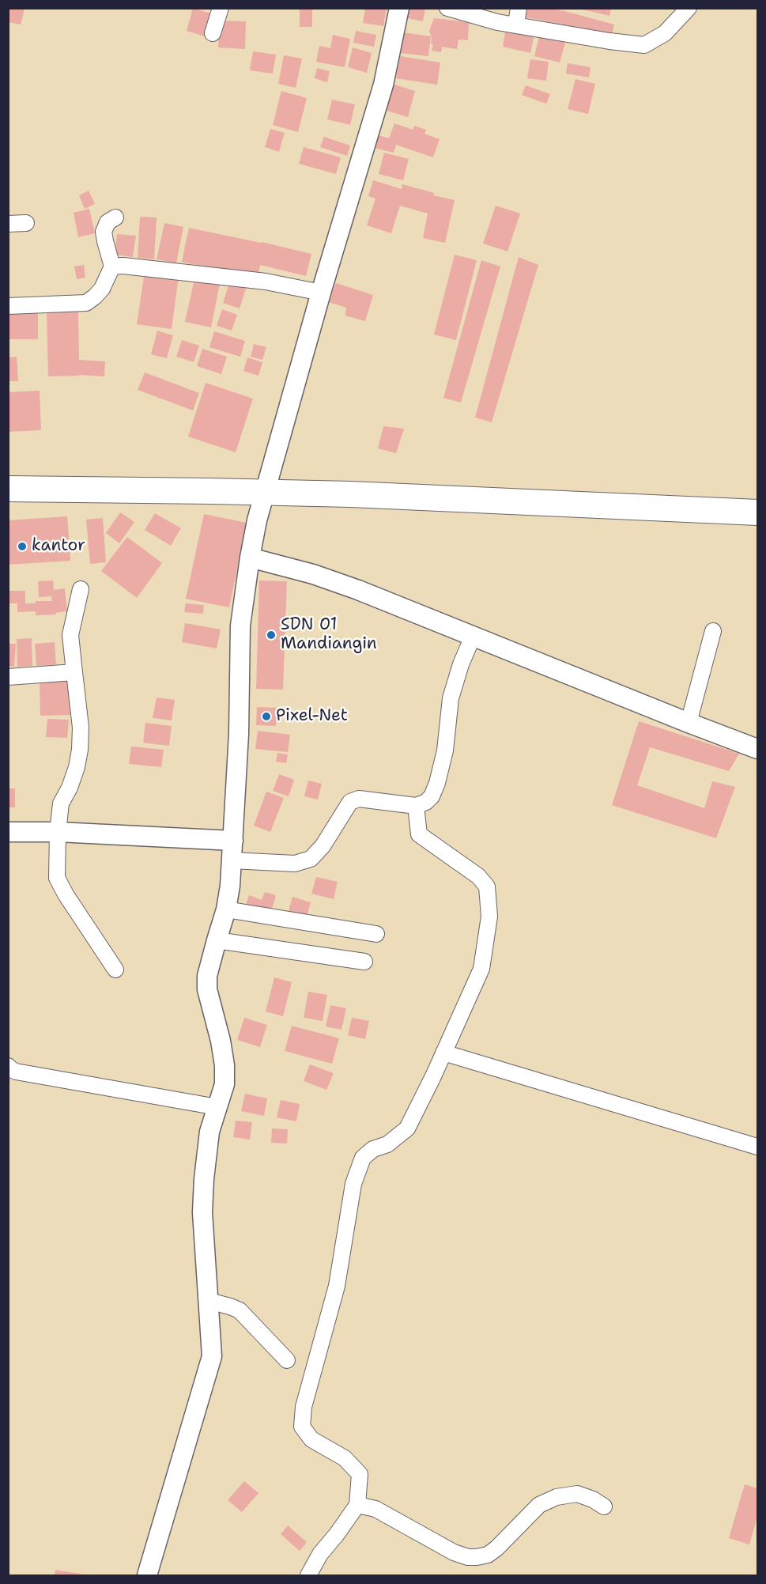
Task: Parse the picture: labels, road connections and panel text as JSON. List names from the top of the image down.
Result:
{
  "places": ["kantor", "SDN 01 Mandiangin", "Pixel-Net"]
}
